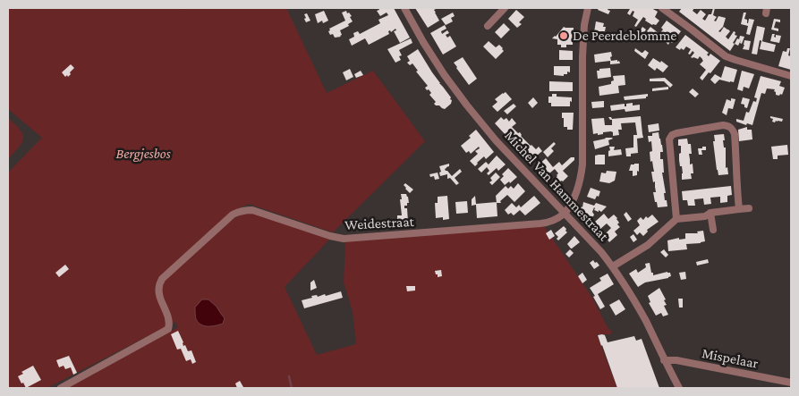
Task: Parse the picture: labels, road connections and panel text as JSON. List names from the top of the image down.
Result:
{
  "streets": {
    "street": ["Michel Van Hammestraat", "Weidestraat", "Mispelaar"]
  },
  "crossings": [
    ["Michel Van Hammestraat", "Weidestraat"],
    ["Michel Van Hammestraat", "Mispelaar"]
  ],
  "parks": ["Bergjesbos"],
  "places": ["De Peerdeblomme"]
}
